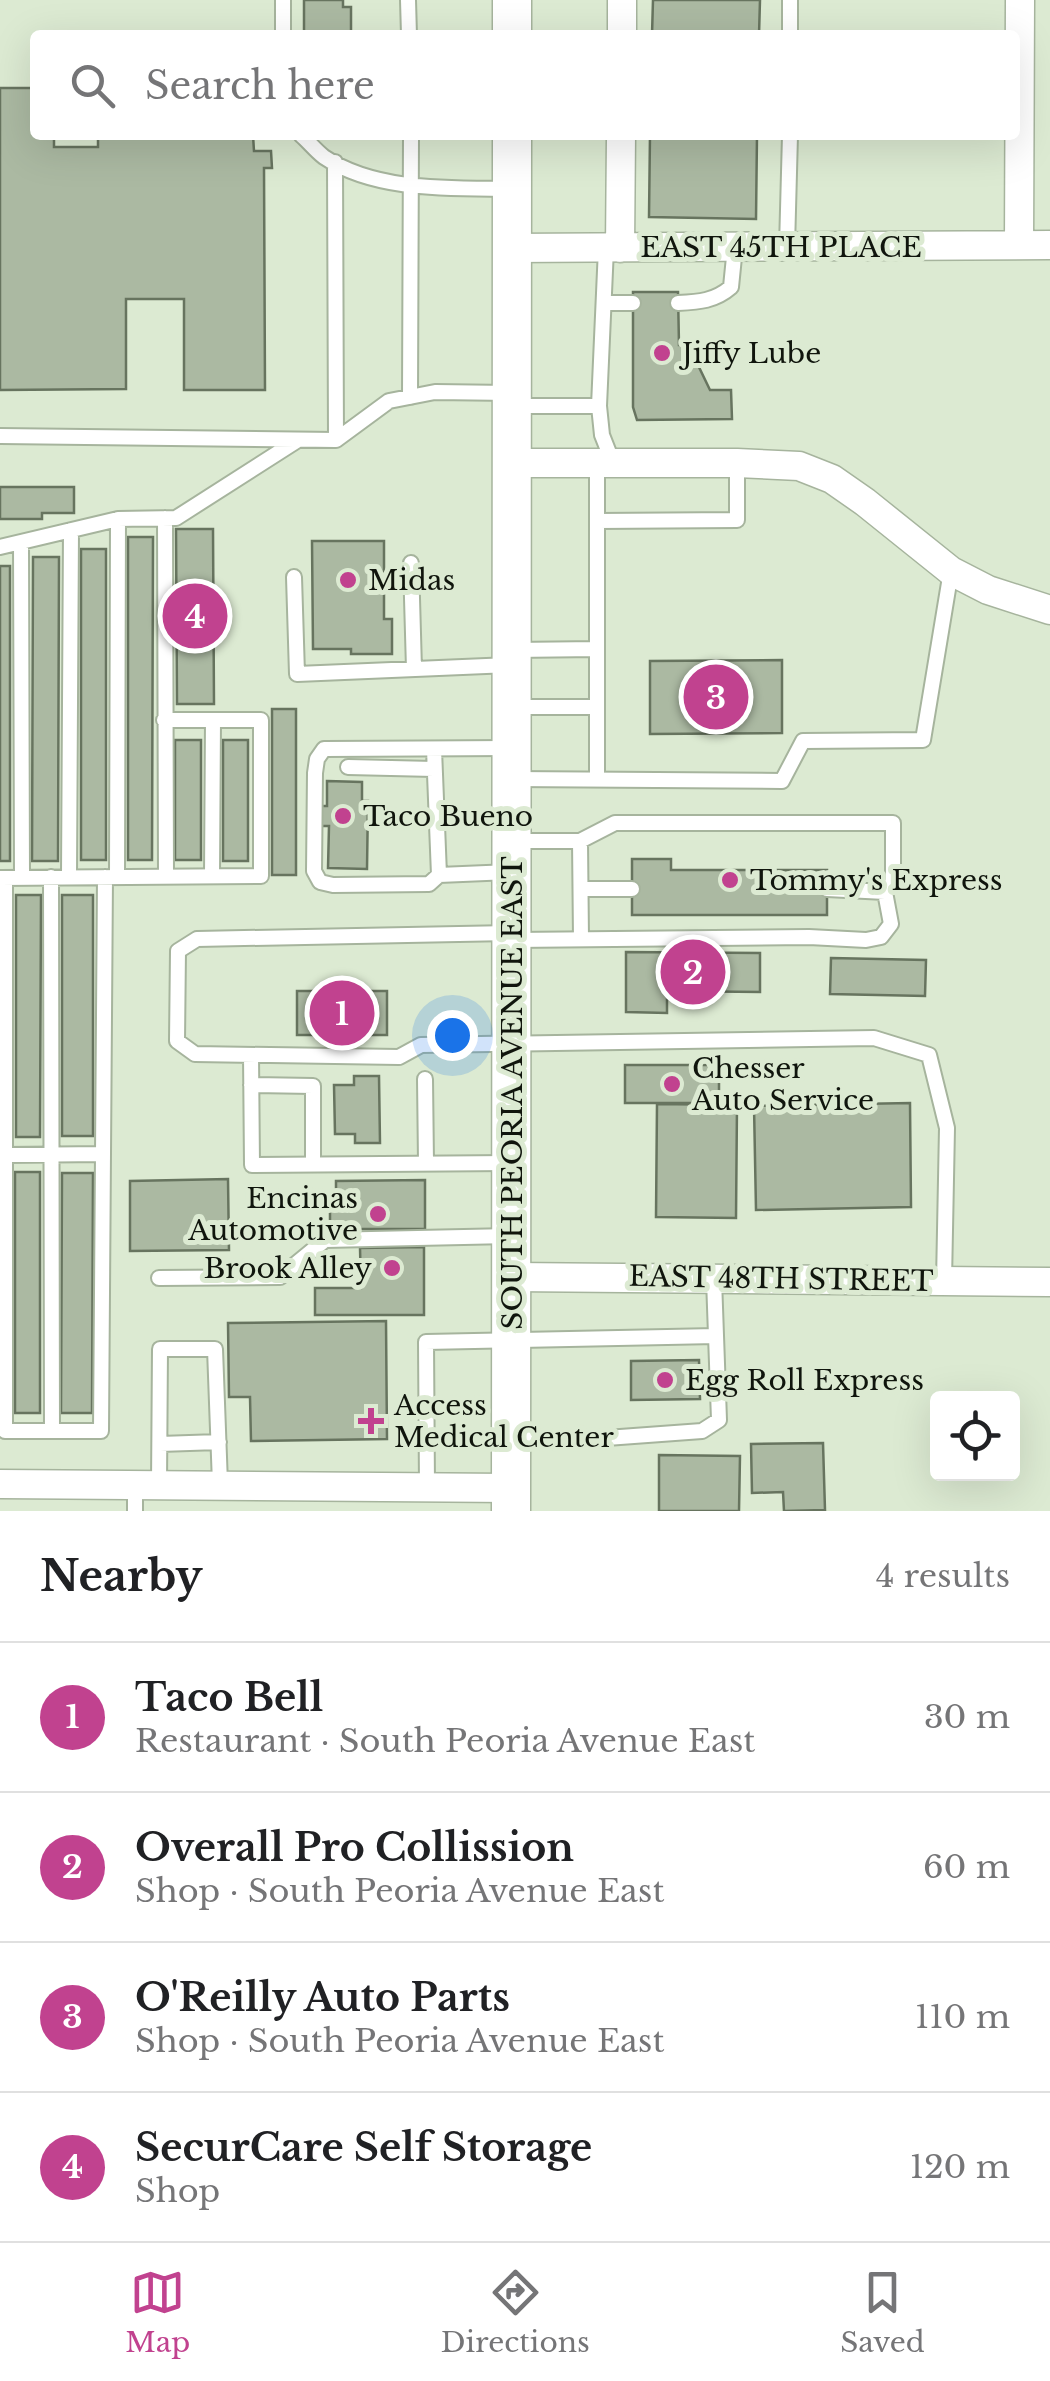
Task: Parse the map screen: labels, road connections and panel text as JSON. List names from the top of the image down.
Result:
{
  "streets": {
    "main road": ["SOUTH PEORIA AVENUE EAST"],
    "street": ["EAST 45TH PLACE", "EAST 48TH STREET"]
  },
  "crossings": [
    ["EAST 45TH PLACE", "SOUTH PEORIA AVENUE EAST"],
    ["SOUTH PEORIA AVENUE EAST", "EAST 48TH STREET"]
  ],
  "places": {
    "other": [
      "Jiffy Lube",
      "Midas",
      "Taco Bueno",
      "Tommy's Express",
      "Chesser Auto Service",
      "Encinas Automotive",
      "Brook Alley",
      "Egg Roll Express"
    ],
    "health": ["Access Medical Center"]
  },
  "page": {
    "search": "Search here",
    "pins": [
      "4",
      "3",
      "2",
      "1"
    ],
    "heading": ["Nearby", "4 results"],
    "list": [
      {
        "mark": "1",
        "name": "Taco Bell",
        "note": "Restaurant · South Peoria Avenue East",
        "value": "30 m"
      },
      {
        "mark": "2",
        "name": "Overall Pro Collission",
        "note": "Shop · South Peoria Avenue East",
        "value": "60 m"
      },
      {
        "mark": "3",
        "name": "O'Reilly Auto Parts",
        "note": "Shop · South Peoria Avenue East",
        "value": "110 m"
      },
      {
        "mark": "4",
        "name": "SecurCare Self Storage",
        "note": "Shop",
        "value": "120 m"
      }
    ],
    "nav": ["Map", "Directions", "Saved"]
  }
}
